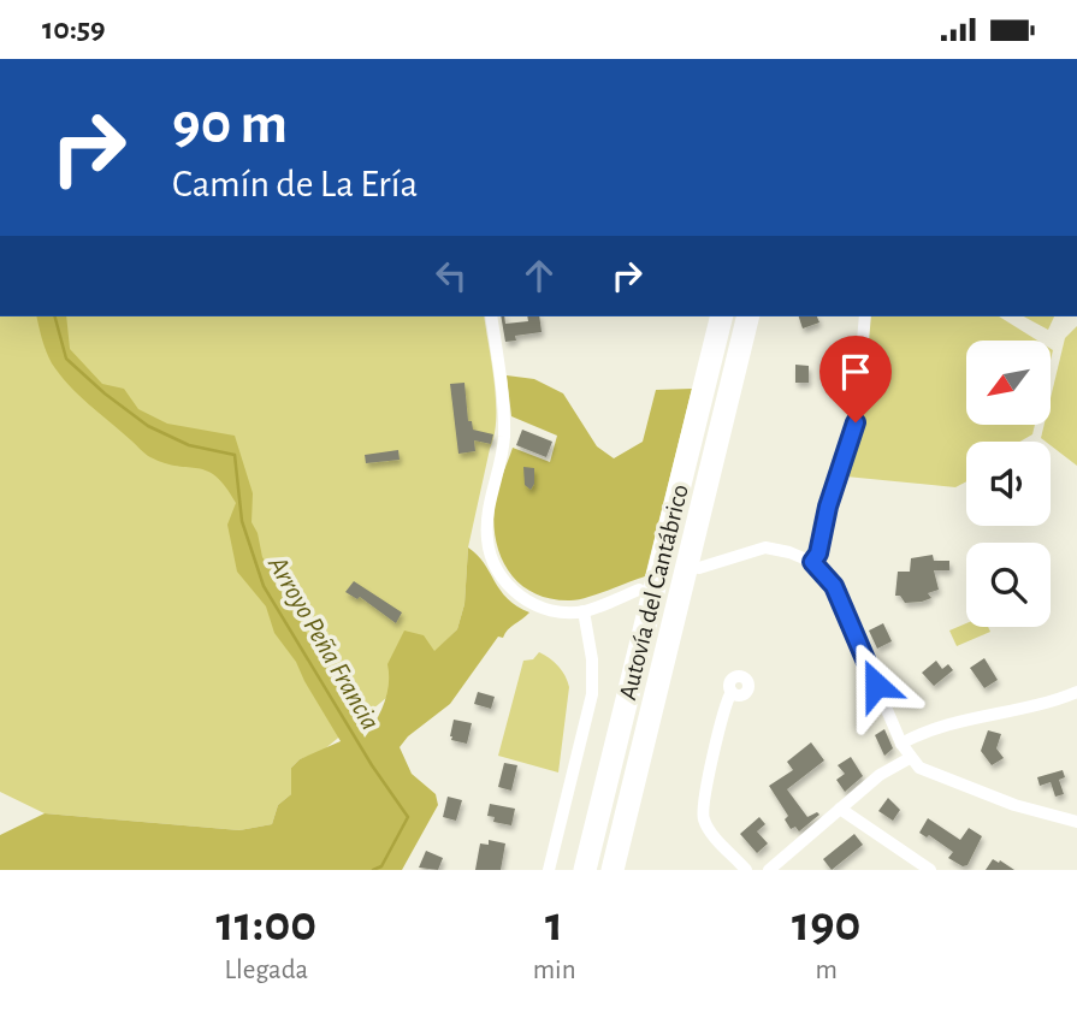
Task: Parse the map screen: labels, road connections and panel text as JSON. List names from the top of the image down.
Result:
{
  "streets": {
    "highway": ["Autovía del Cantábrico"]
  },
  "water": ["Arroyo Peña Francia"],
  "north": "bottom left",
  "page": {
    "status": "10:59",
    "turn": ["90 m", "Camín de La Ería"],
    "eta": [
      "11:00",
      "Llegada",
      "1",
      "min",
      "190",
      "m"
    ]
  }
}
